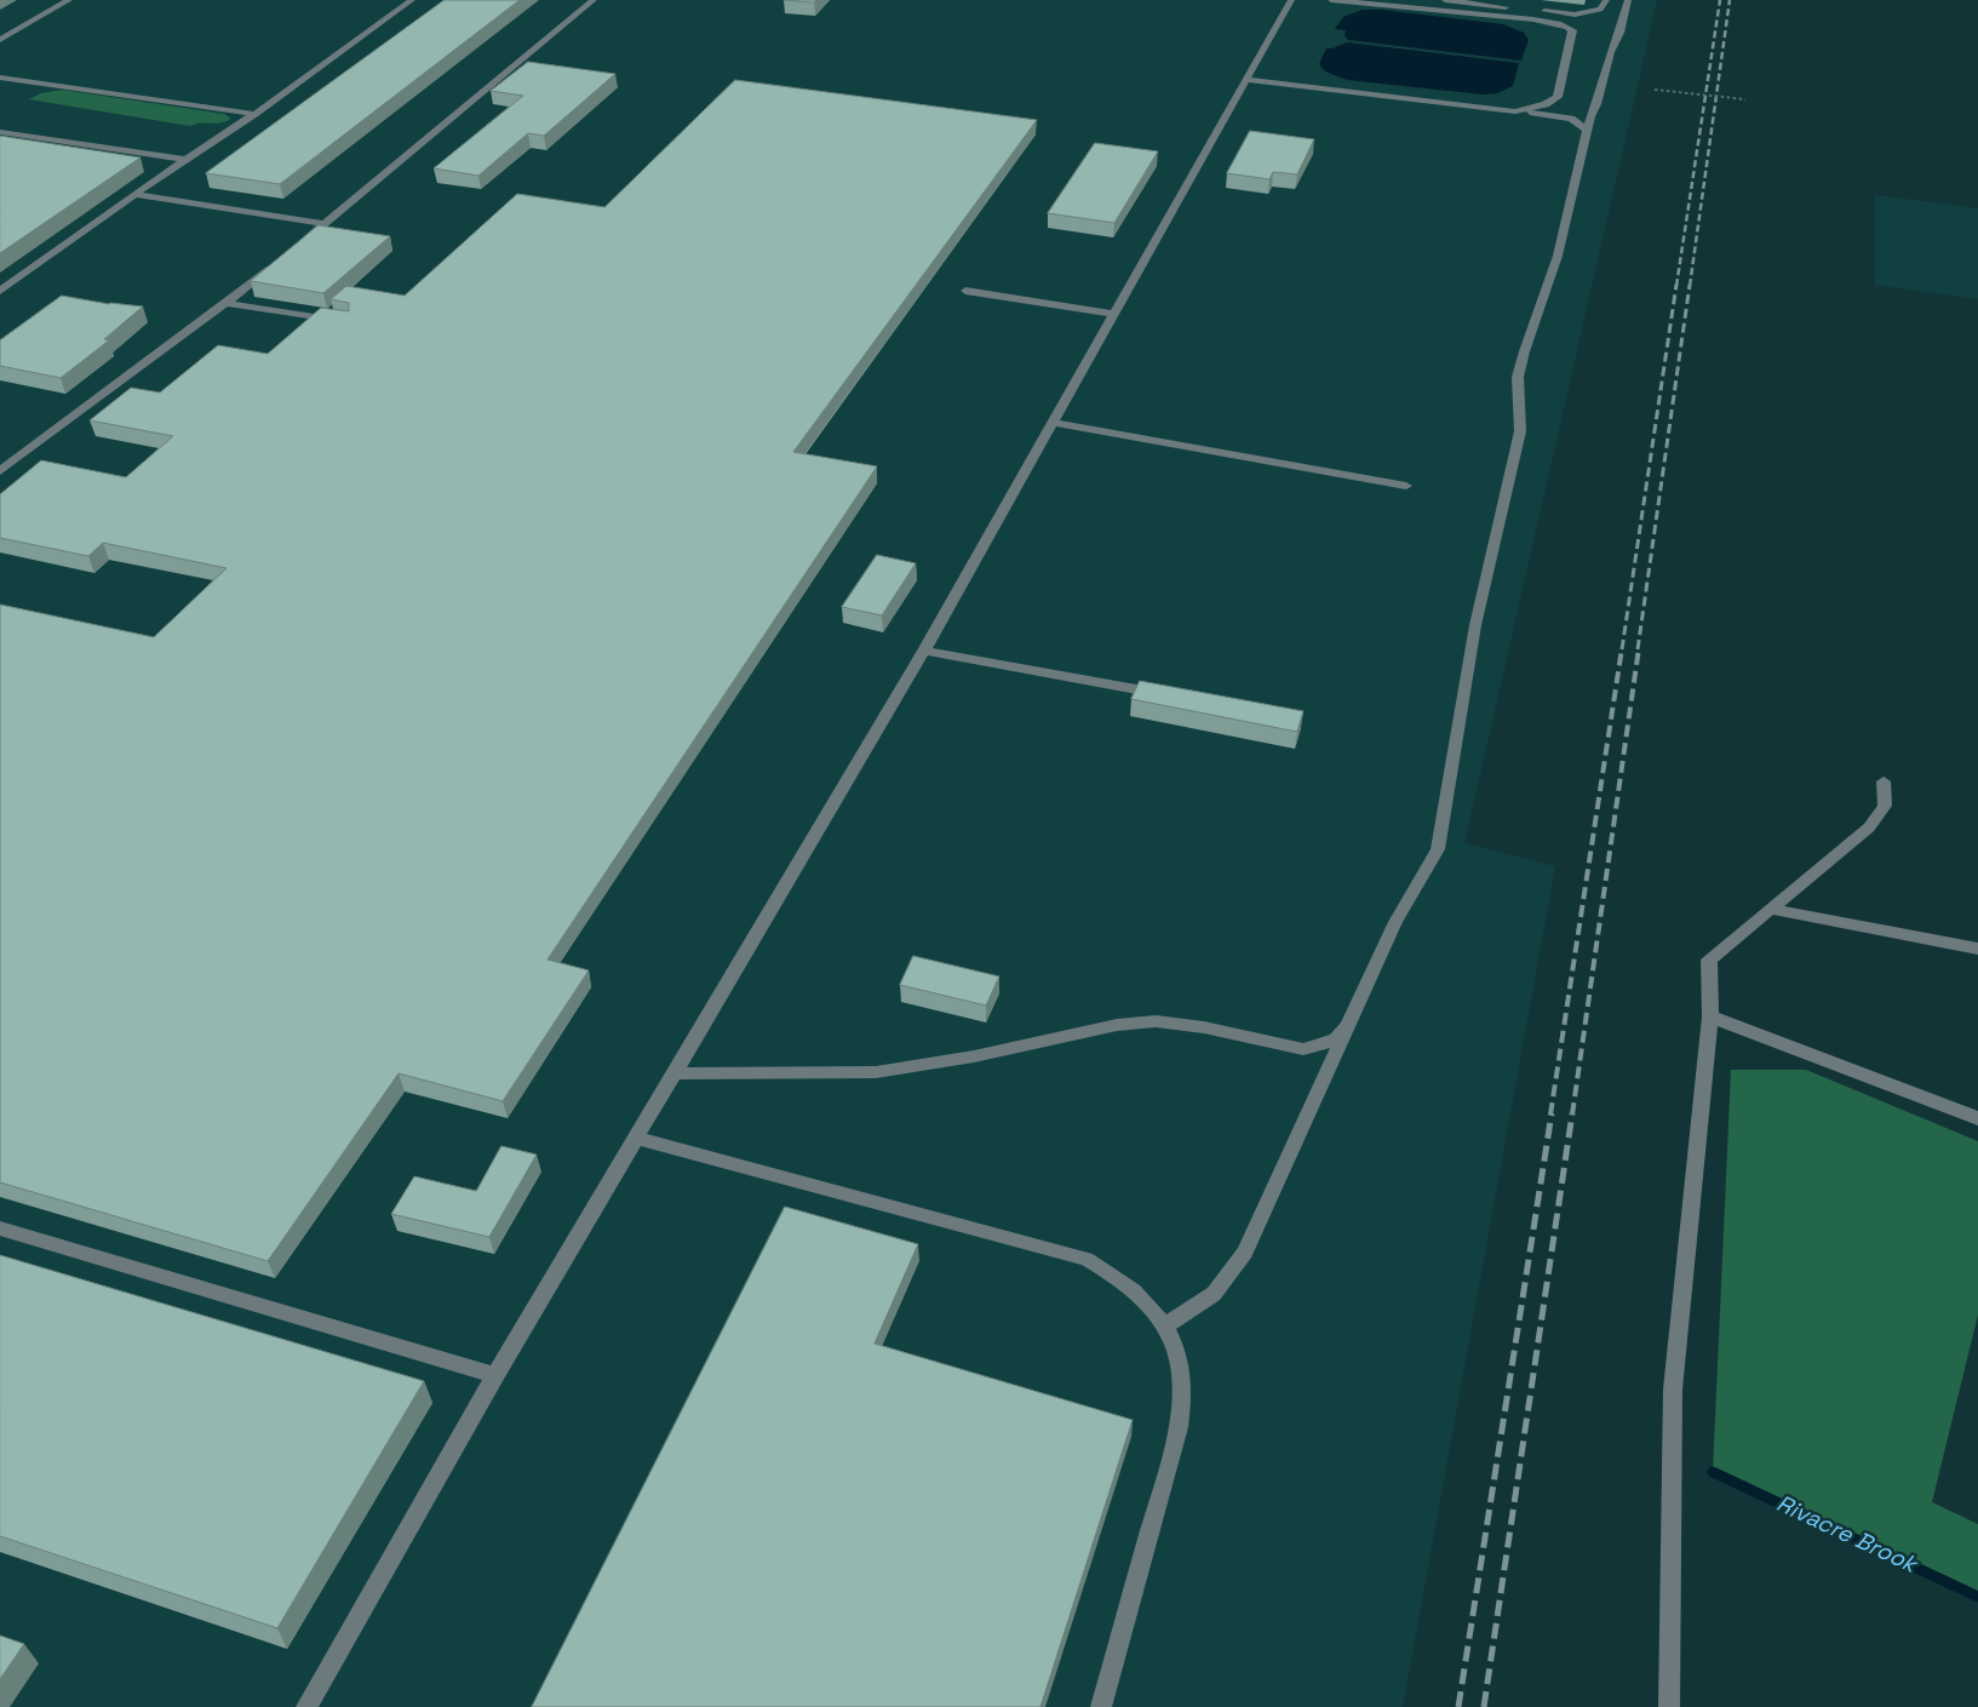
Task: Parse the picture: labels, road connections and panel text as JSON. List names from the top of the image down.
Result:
{
  "water": ["Rivacre Brook"]
}
